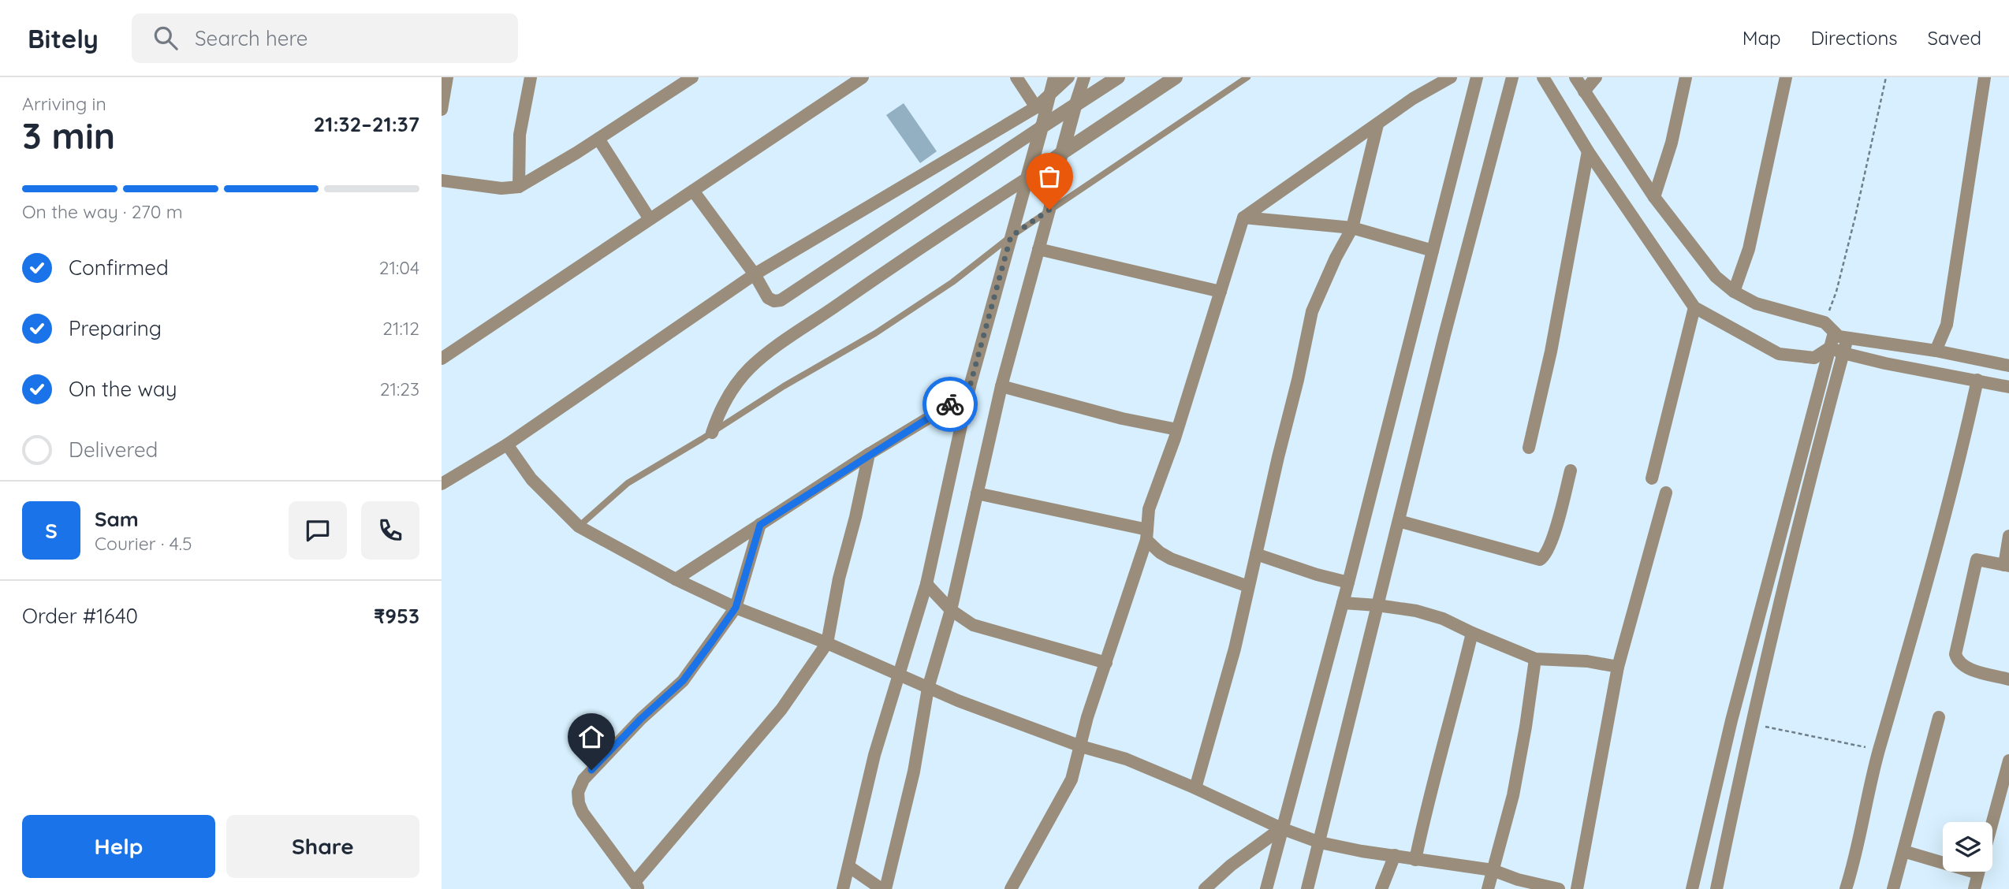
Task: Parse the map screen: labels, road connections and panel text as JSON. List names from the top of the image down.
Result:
{
  "page": {
    "header": "Bitely",
    "search": "Search here",
    "nav": ["Map", "Directions", "Saved"],
    "heading": ["3 min", "Arriving in", "21:32–21:37"],
    "panel": [
      "Sam",
      "Courier · 4.5",
      "Order #1640",
      "₹953"
    ],
    "bar": "On the way · 270 m",
    "list": [
      ["Confirmed", "21:04"],
      ["Preparing", "21:12"],
      ["On the way", "21:23"],
      "Delivered"
    ],
    "round": "S",
    "buttons": ["Help", "Share"]
  }
}
